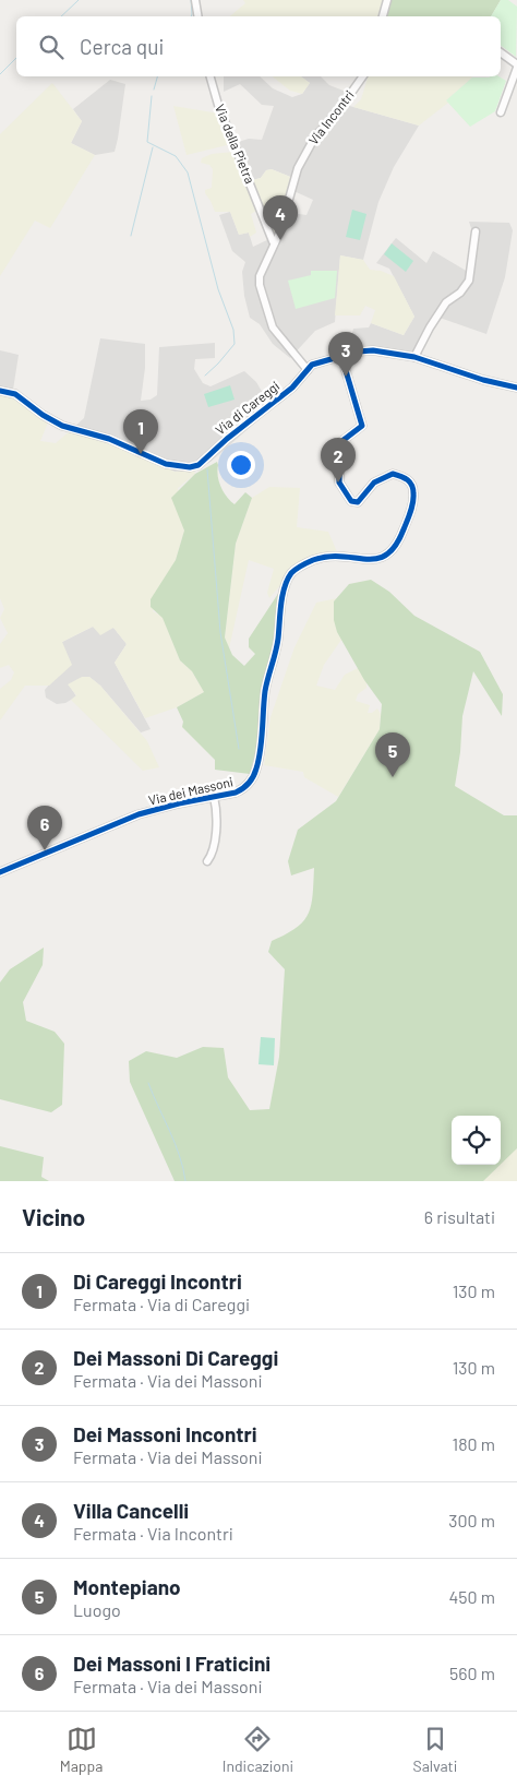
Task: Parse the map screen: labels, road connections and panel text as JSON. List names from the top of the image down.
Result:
{
  "streets": {
    "street": [
      "Via Incontri",
      "Via della Pietra",
      "Via di Careggi",
      "Via dei Massoni"
    ]
  },
  "crossings": [
    ["Via Incontri", "Via della Pietra"],
    ["Via Incontri", "Via di Careggi"],
    ["Via di Careggi", "Via dei Massoni"]
  ],
  "page": {
    "search": "Cerca qui",
    "pins": [
      "4",
      "3",
      "1",
      "2",
      "5",
      "6"
    ],
    "heading": ["Vicino", "6 risultati"],
    "list": [
      {
        "mark": "1",
        "name": "Di Careggi Incontri",
        "note": "Fermata · Via di Careggi",
        "value": "130 m"
      },
      {
        "mark": "2",
        "name": "Dei Massoni Di Careggi",
        "note": "Fermata · Via dei Massoni",
        "value": "130 m"
      },
      {
        "mark": "3",
        "name": "Dei Massoni Incontri",
        "note": "Fermata · Via dei Massoni",
        "value": "180 m"
      },
      {
        "mark": "4",
        "name": "Villa Cancelli",
        "note": "Fermata · Via Incontri",
        "value": "300 m"
      },
      {
        "mark": "5",
        "name": "Montepiano",
        "note": "Luogo",
        "value": "450 m"
      },
      {
        "mark": "6",
        "name": "Dei Massoni I Fraticini",
        "note": "Fermata · Via dei Massoni",
        "value": "560 m"
      }
    ],
    "nav": ["Mappa", "Indicazioni", "Salvati"]
  }
}
